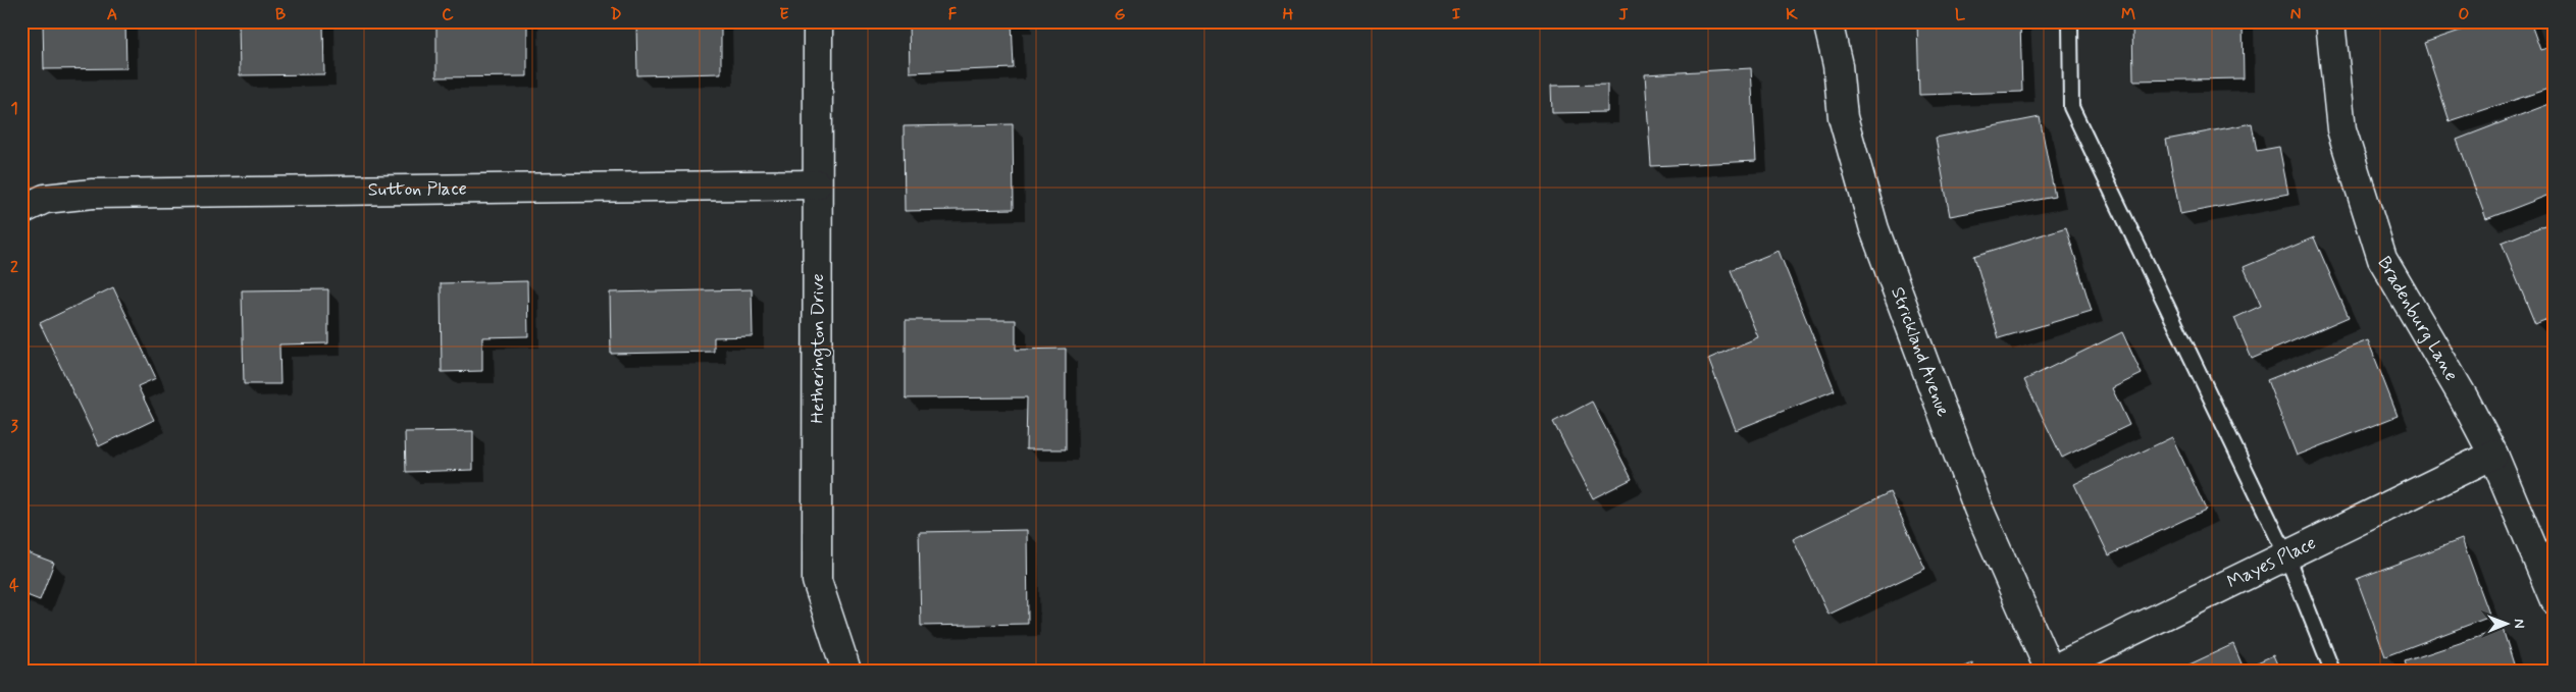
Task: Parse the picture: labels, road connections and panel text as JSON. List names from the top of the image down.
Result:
{
  "streets": {
    "street": [
      "Sutton Place",
      "Bradenburg Lane",
      "Hetherington Drive",
      "Strickland Avenue",
      "Mayes Place"
    ]
  },
  "crossings": [
    ["Sutton Place", "Hetherington Drive"],
    ["Bradenburg Lane", "Mayes Place"],
    ["Strickland Avenue", "Mayes Place"]
  ],
  "north": "right",
  "grid": {
    "columns": [
      "A",
      "B",
      "C",
      "D",
      "E",
      "F",
      "G",
      "H",
      "I",
      "J",
      "K",
      "L",
      "M",
      "N",
      "O"
    ],
    "rows": [
      "1",
      "2",
      "3",
      "4"
    ]
  }
}
